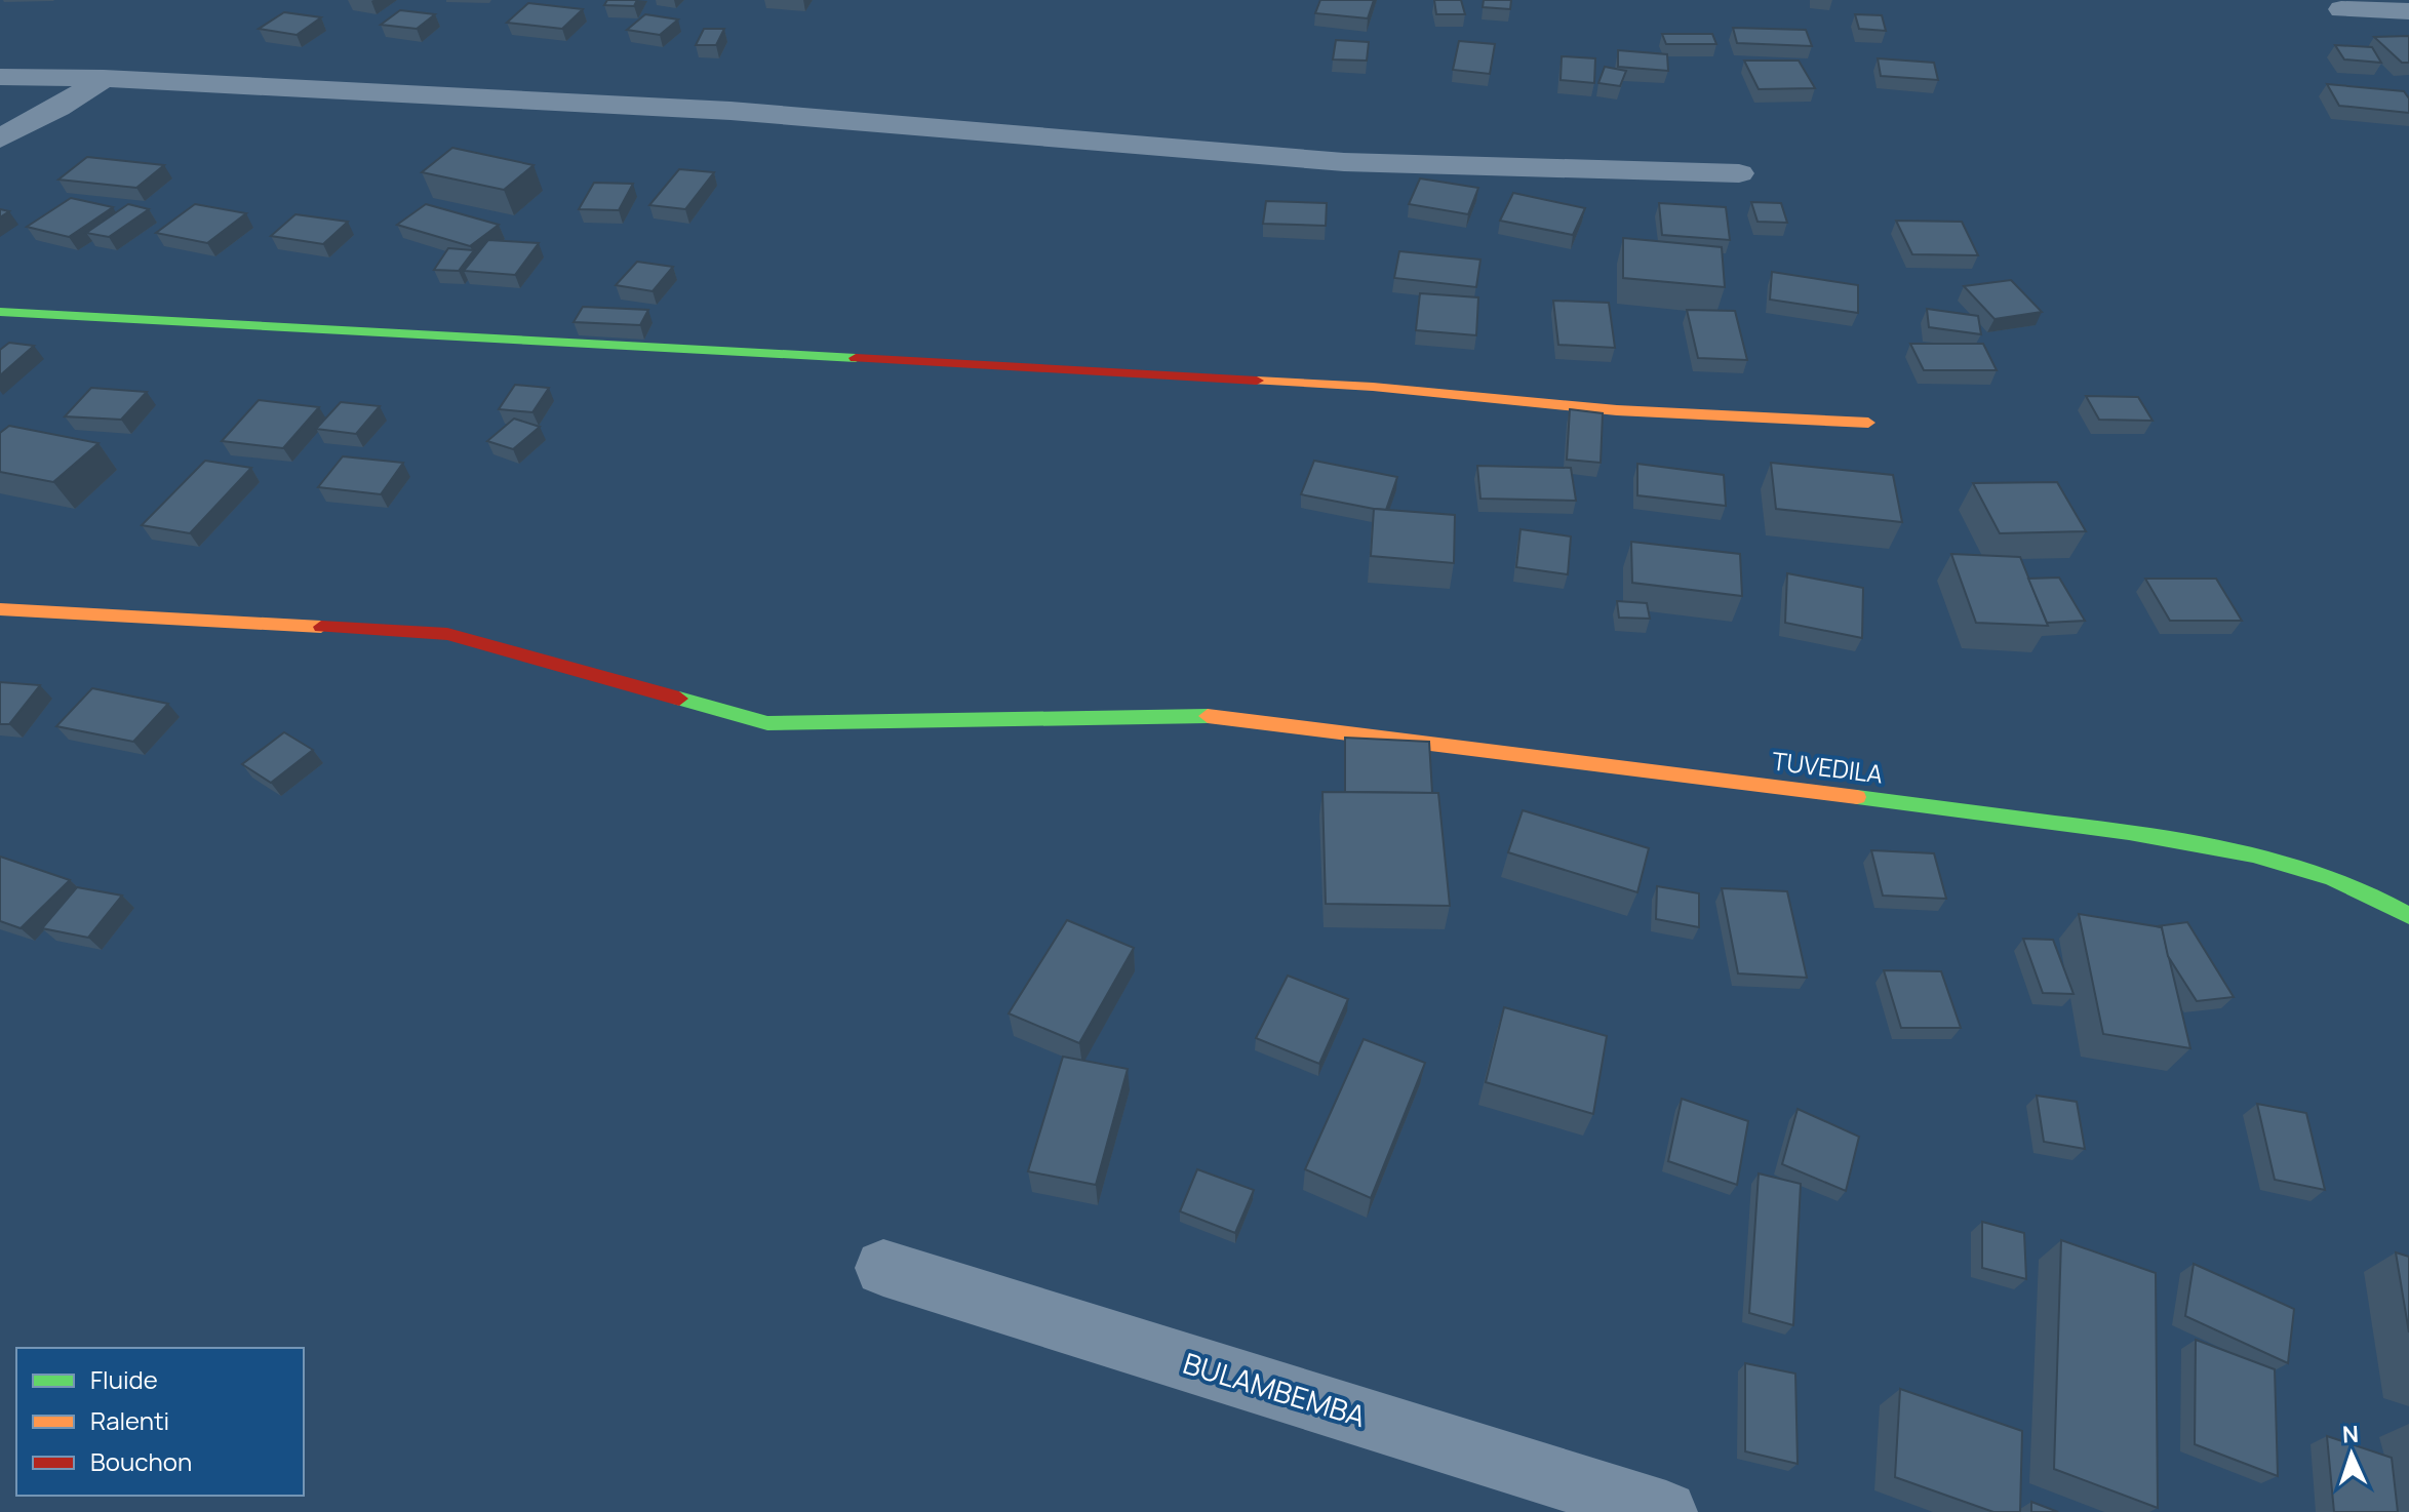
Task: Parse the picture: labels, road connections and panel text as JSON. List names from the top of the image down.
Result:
{
  "streets": {
    "street": ["TUVEDILA", "BULAMBEMBA"]
  },
  "legend": ["Fluide", "Ralenti", "Bouchon"],
  "north": "top"
}
